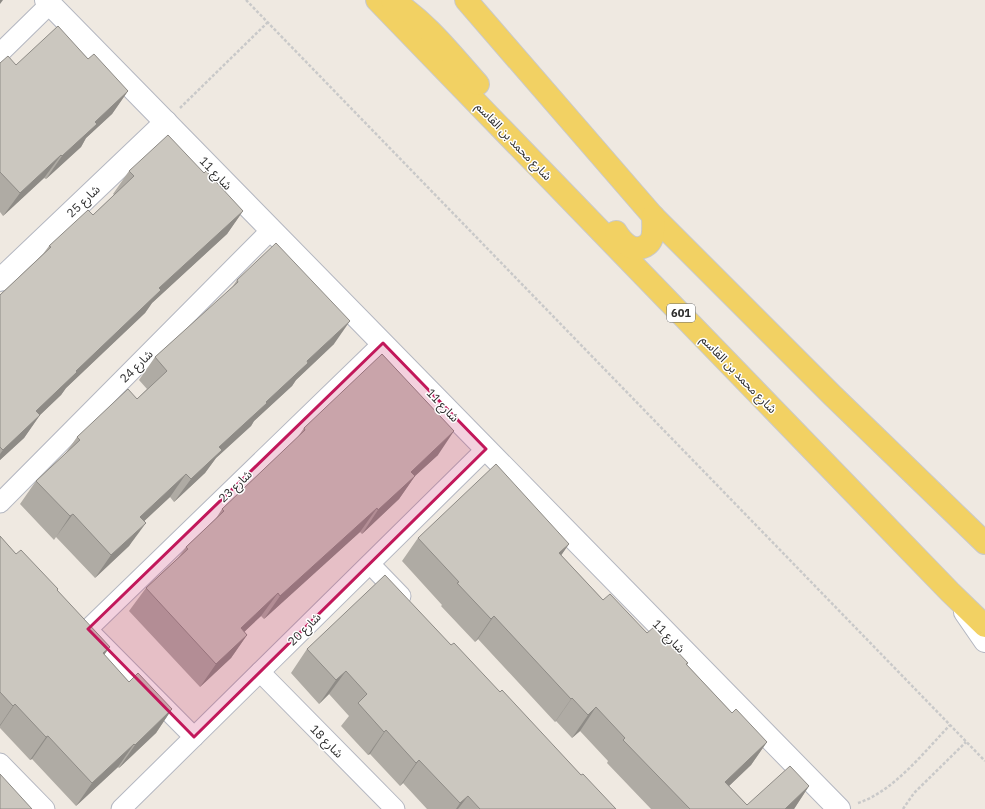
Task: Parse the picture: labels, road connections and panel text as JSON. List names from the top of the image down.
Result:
{
  "streets": {
    "main road": ["شارع محمد بن القاسم", "601"],
    "street": [
      "شارع 11",
      "شارع 25",
      "شارع 24",
      "شارع 23",
      "شارع 20",
      "شارع 18"
    ]
  },
  "crossings": [
    ["شارع 11", "شارع 25"],
    ["شارع 11", "شارع 24"],
    ["شارع 11", "شارع 23"],
    ["شارع 11", "شارع 20"],
    ["شارع 23", "شارع 20"],
    ["شارع 20", "شارع 18"]
  ]
}
